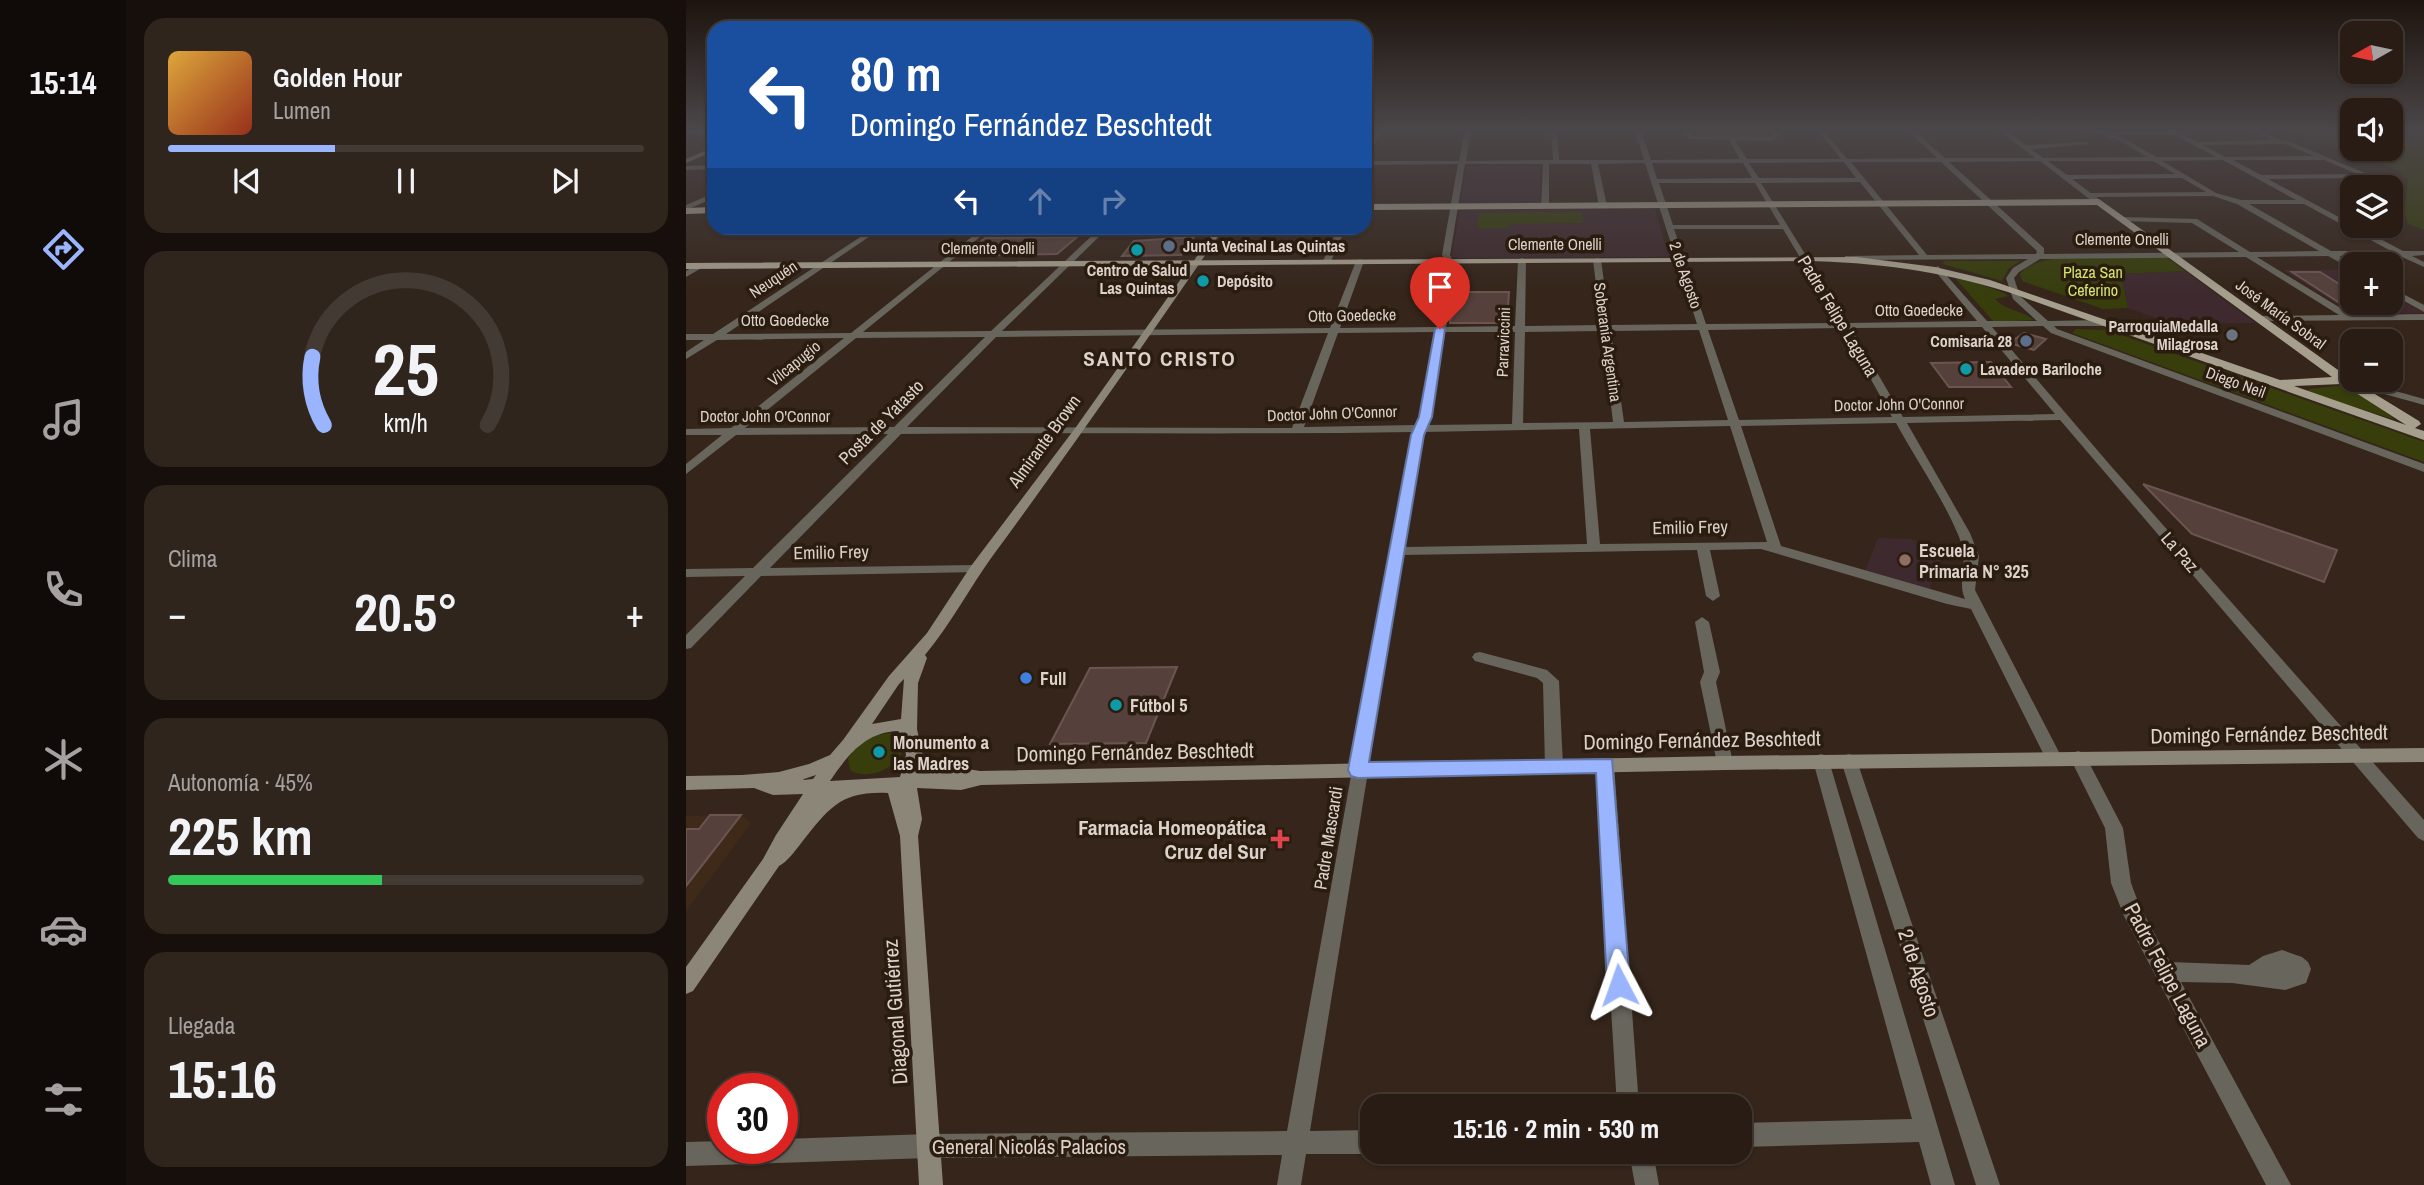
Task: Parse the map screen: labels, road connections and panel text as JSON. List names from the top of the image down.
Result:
{
  "streets": {
    "main road": [
      "Clemente Onelli",
      "José María Sobral",
      "Almirante Brown",
      "Domingo Fernández Beschtedt",
      "Diagonal Gutiérrez"
    ],
    "street": [
      "2 de Agosto",
      "Neuquén",
      "Otto Goedecke",
      "Padre Felipe Laguna",
      "Parraviccini",
      "Soberanía Argentina",
      "Vilcapugio",
      "Diego Neil",
      "Doctor John O'Connor",
      "Posta de Yatasto",
      "Emilio Frey",
      "La Paz",
      "Padre Mascardi",
      "General Nicolás Palacios"
    ]
  },
  "crossings": [
    ["Clemente Onelli", "2 de Agosto"],
    ["Clemente Onelli", "Neuquén"],
    ["Clemente Onelli", "José María Sobral"],
    ["Clemente Onelli", "Padre Felipe Laguna"],
    ["Clemente Onelli", "Parraviccini"],
    ["Clemente Onelli", "Soberanía Argentina"],
    ["Clemente Onelli", "Vilcapugio"],
    ["Clemente Onelli", "Posta de Yatasto"],
    ["Clemente Onelli", "Almirante Brown"],
    ["Clemente Onelli", "Padre Mascardi"],
    ["2 de Agosto", "Otto Goedecke"],
    ["2 de Agosto", "Doctor John O'Connor"],
    ["2 de Agosto", "Emilio Frey"],
    ["2 de Agosto", "Domingo Fernández Beschtedt"],
    ["Neuquén", "Otto Goedecke"],
    ["Otto Goedecke", "Padre Felipe Laguna"],
    ["Otto Goedecke", "Parraviccini"],
    ["Otto Goedecke", "Soberanía Argentina"],
    ["Otto Goedecke", "Vilcapugio"],
    ["Otto Goedecke", "Diego Neil"],
    ["Otto Goedecke", "Posta de Yatasto"],
    ["Otto Goedecke", "Almirante Brown"],
    ["Otto Goedecke", "La Paz"],
    ["Otto Goedecke", "Padre Mascardi"],
    ["Padre Felipe Laguna", "Doctor John O'Connor"],
    ["Padre Felipe Laguna", "Emilio Frey"],
    ["Padre Felipe Laguna", "Domingo Fernández Beschtedt"],
    ["Parraviccini", "Doctor John O'Connor"],
    ["Soberanía Argentina", "Doctor John O'Connor"],
    ["Vilcapugio", "Doctor John O'Connor"],
    ["Doctor John O'Connor", "Posta de Yatasto"],
    ["Doctor John O'Connor", "Almirante Brown"],
    ["Doctor John O'Connor", "La Paz"],
    ["Doctor John O'Connor", "Padre Mascardi"],
    ["Posta de Yatasto", "Emilio Frey"],
    ["Almirante Brown", "Emilio Frey"],
    ["Almirante Brown", "Domingo Fernández Beschtedt"],
    ["Emilio Frey", "Padre Mascardi"],
    ["La Paz", "Domingo Fernández Beschtedt"],
    ["Domingo Fernández Beschtedt", "Padre Mascardi"],
    ["Domingo Fernández Beschtedt", "Diagonal Gutiérrez"],
    ["Padre Mascardi", "General Nicolás Palacios"],
    ["Diagonal Gutiérrez", "General Nicolás Palacios"]
  ],
  "districts": ["SANTO CRISTO"],
  "parks": ["Plaza San Ceferino"],
  "places": {
    "other": [
      "Junta Vecinal Las Quintas",
      "Centro de Salud Las Quintas",
      "Depósito",
      "ParroquiaMedalla Milagrosa",
      "Comisaría 28",
      "Lavadero Bariloche",
      "Escuela Primaria N° 325",
      "Full",
      "Fútbol 5",
      "Monumento a las Madres"
    ],
    "health": ["Farmacia Homeopática Cruz del Sur"]
  },
  "north": "left",
  "page": {
    "tabs": "15:14",
    "map_buttons": ["+", "−"],
    "turn": ["80 m", "Domingo Fernández Beschtedt"],
    "song": ["Golden Hour", "Lumen"],
    "tile": [
      "Clima",
      ["Autonomía · 45%", "225 km"],
      ["Llegada", "15:16"]
    ],
    "heat": ["−", "20.5°", "+"],
    "limit": "30",
    "trip": "15:16 · 2 min · 530 m",
    "gauge": ["25", "km/h"]
  }
}
